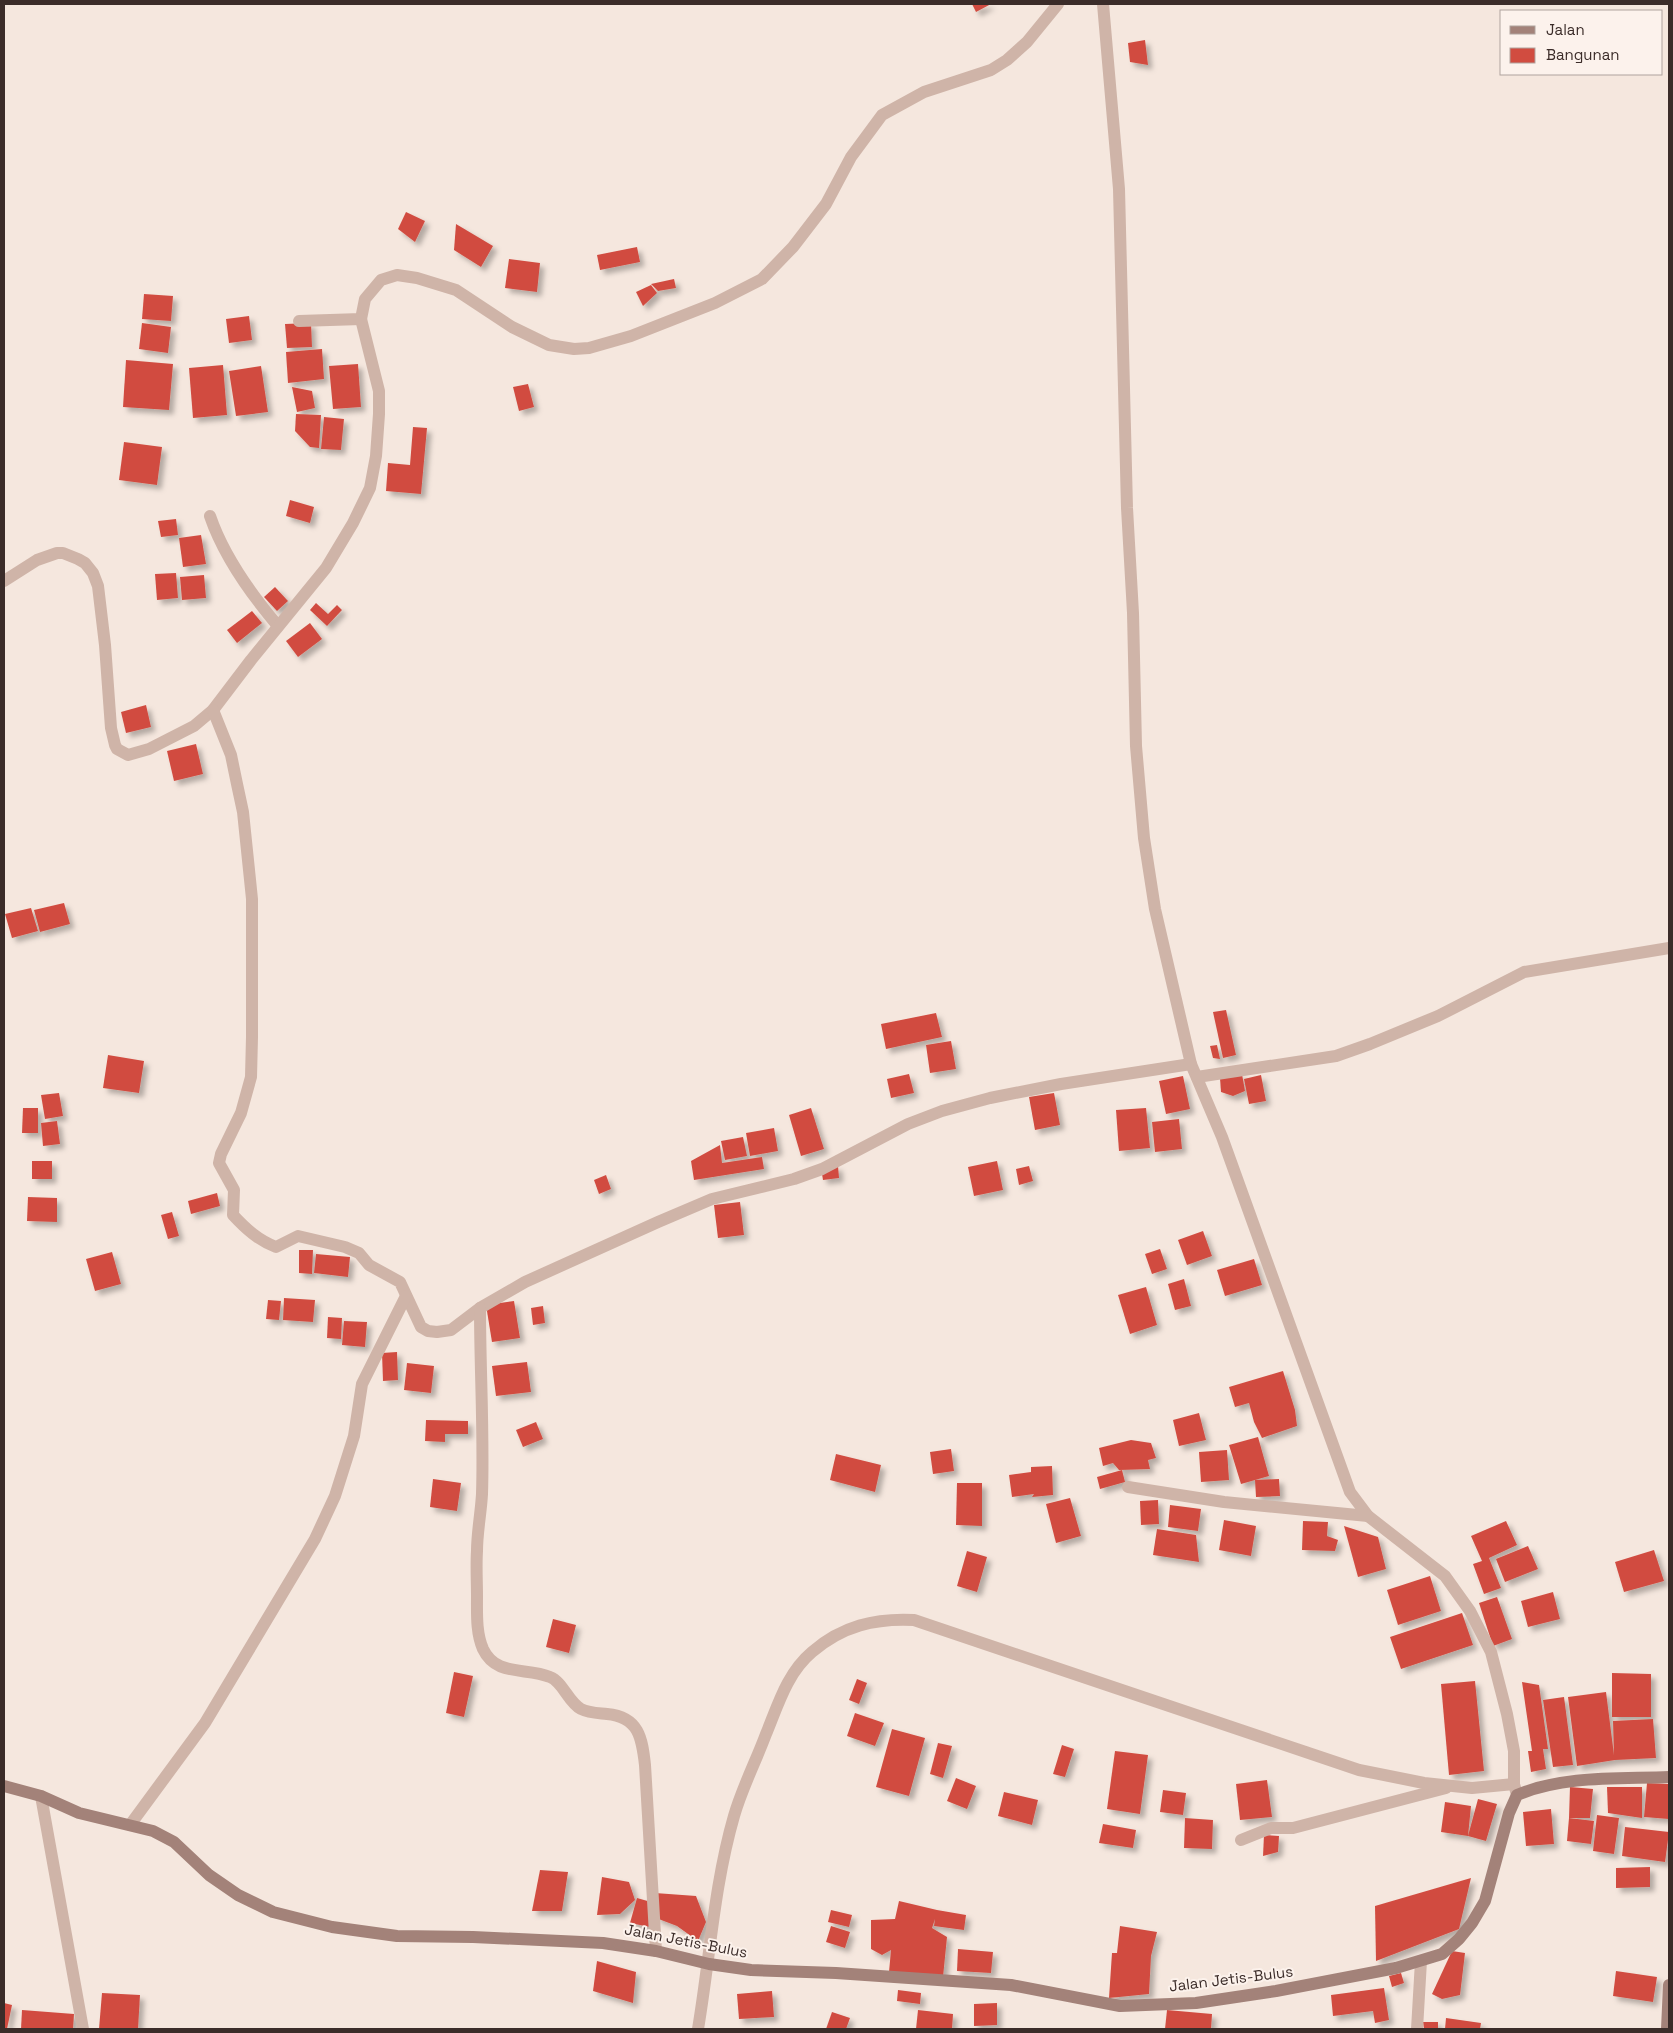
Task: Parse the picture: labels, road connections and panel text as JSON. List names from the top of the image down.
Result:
{
  "streets": {
    "street": ["Jalan Jetis-Bulus"]
  },
  "legend": ["Jalan", "Bangunan"]
}
